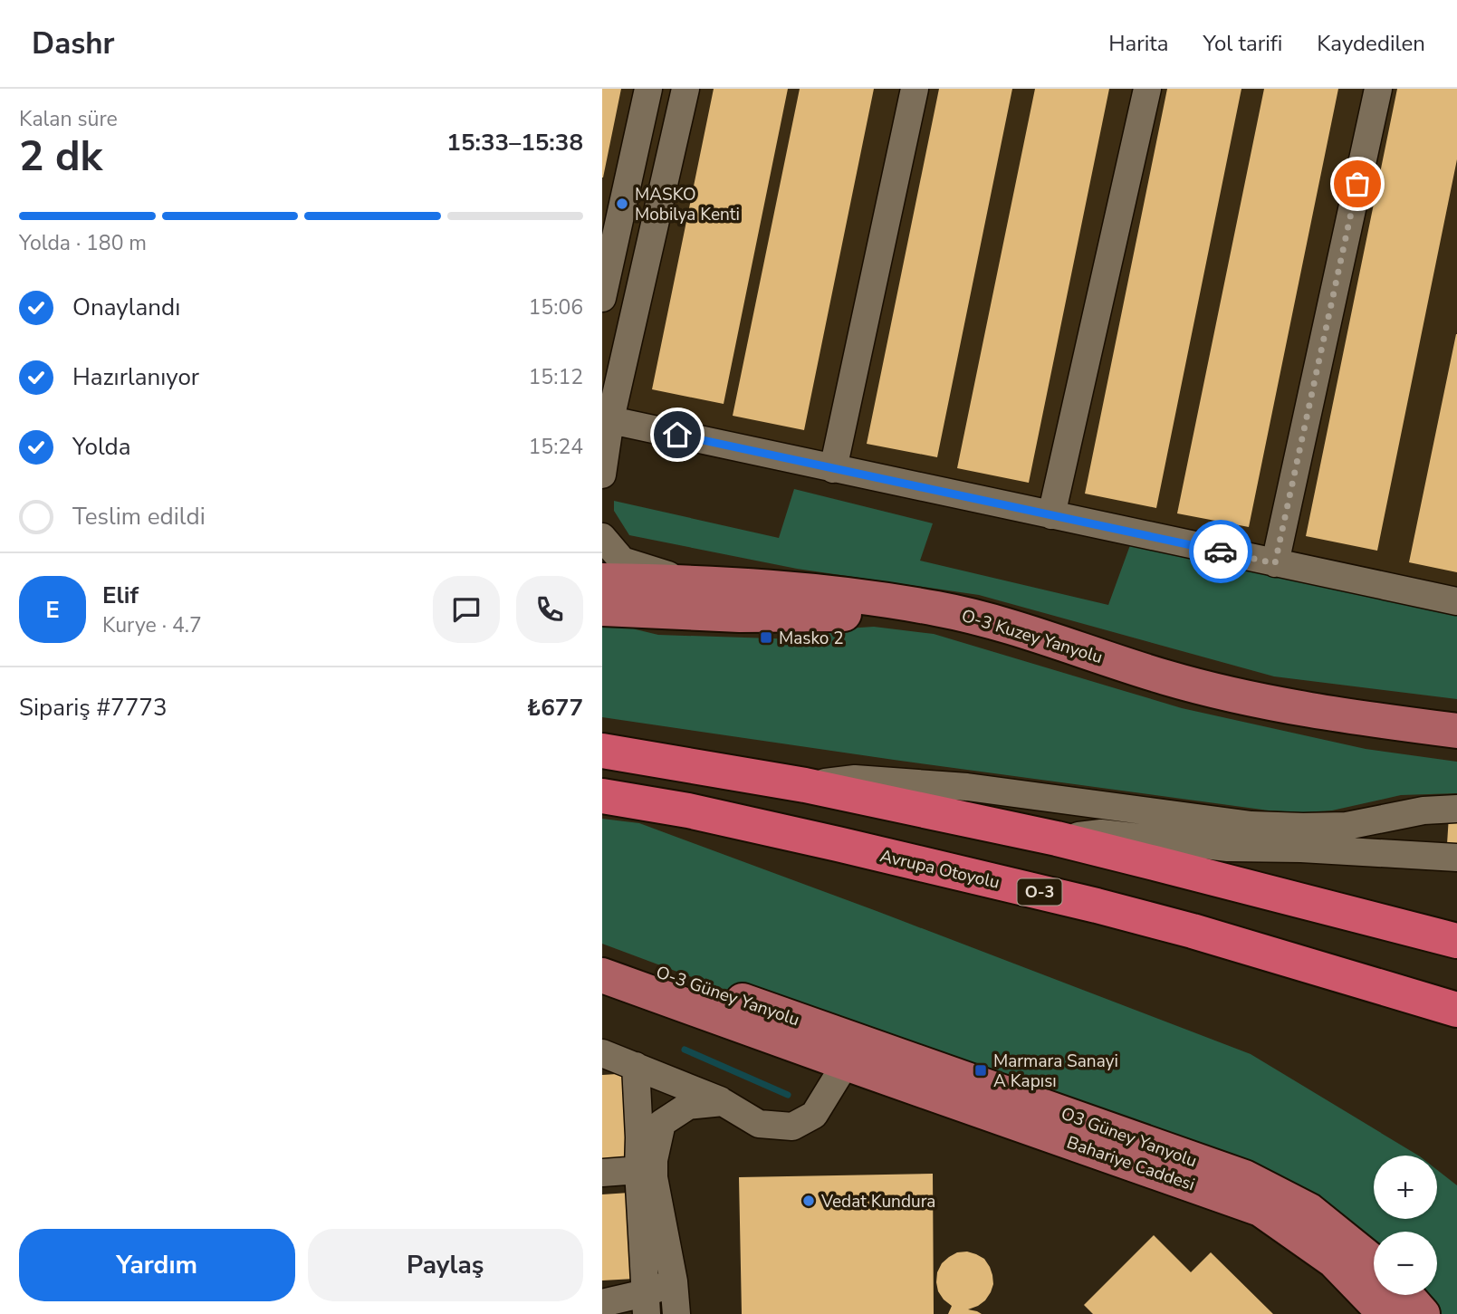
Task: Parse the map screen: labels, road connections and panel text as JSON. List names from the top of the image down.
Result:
{
  "streets": {
    "highway": ["Avrupa Otoyolu", "O-3"],
    "main road": [
      "O-3 Kuzey Yanyolu",
      "O-3 Güney Yanyolu",
      "O3 Güney Yanyolu",
      "Bahariye Caddesi"
    ]
  },
  "crossings": [
    ["O-3 Güney Yanyolu", "O3 Güney Yanyolu"],
    ["O-3 Güney Yanyolu", "Bahariye Caddesi"],
    ["O3 Güney Yanyolu", "Bahariye Caddesi"]
  ],
  "places": {
    "other": ["MASKO Mobilya Kenti", "Vedat Kundura"],
    "transit": ["Masko 2", "Marmara Sanayi A Kapısı"]
  },
  "page": {
    "header": "Dashr",
    "nav": ["Harita", "Yol tarifi", "Kaydedilen"],
    "heading": ["2 dk", "Kalan süre", "15:33–15:38"],
    "panel": [
      "Elif",
      "Kurye · 4.7",
      "Sipariş #7773",
      "₺677"
    ],
    "bar": "Yolda · 180 m",
    "list": [
      ["Onaylandı", "15:06"],
      ["Hazırlanıyor", "15:12"],
      ["Yolda", "15:24"],
      "Teslim edildi"
    ],
    "round": "E",
    "map_buttons": ["+", "−"],
    "buttons": ["Yardım", "Paylaş"]
  }
}
